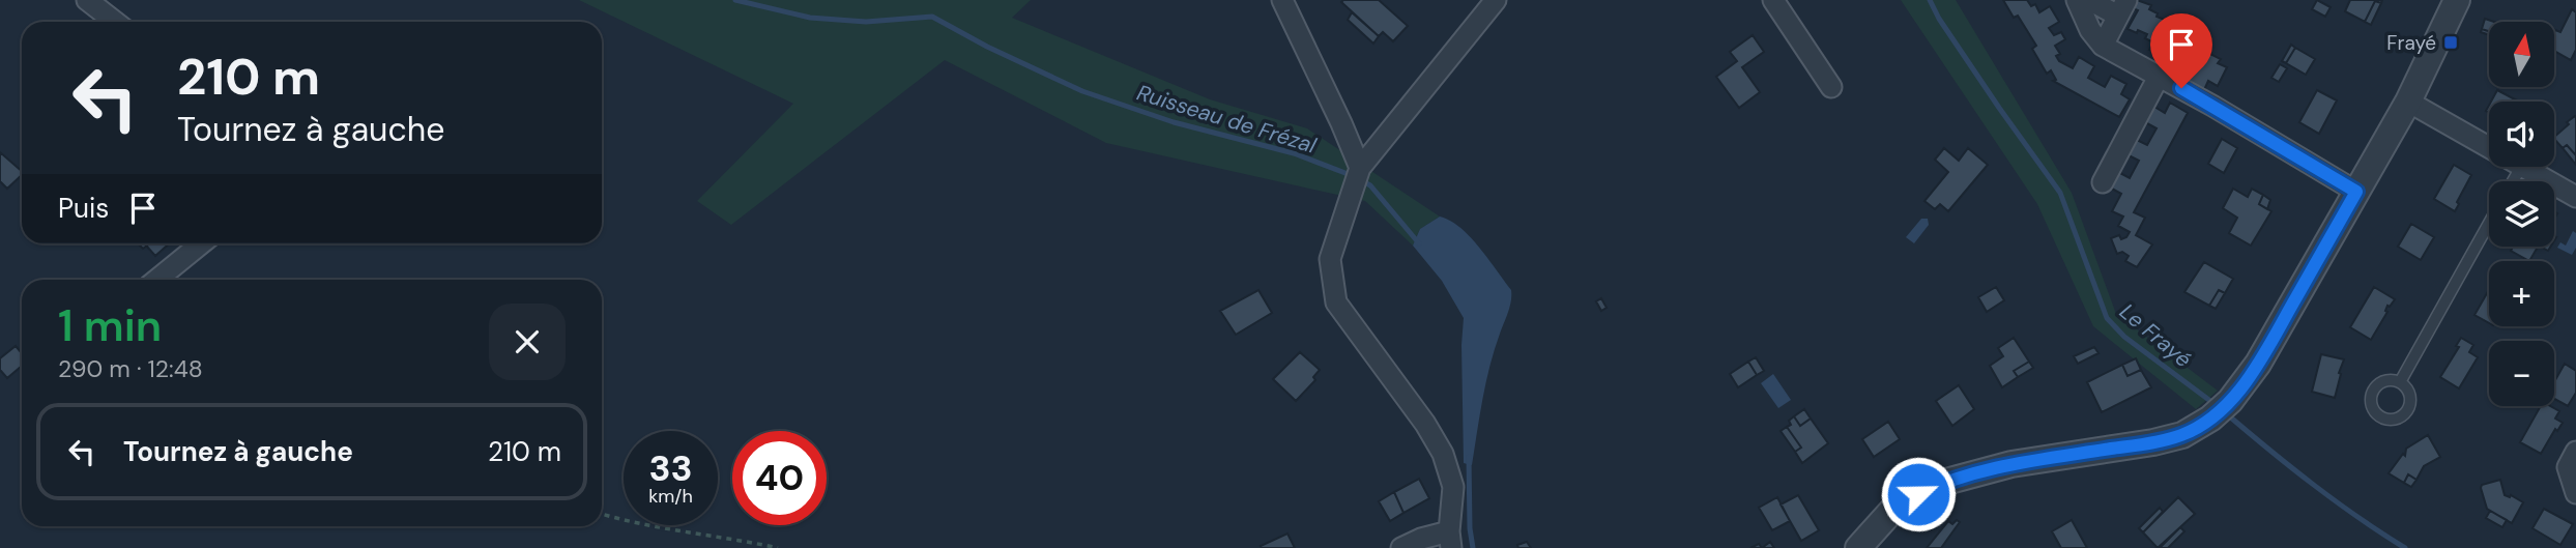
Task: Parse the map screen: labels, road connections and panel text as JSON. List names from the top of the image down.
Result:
{
  "water": ["Ruisseau de Frézal", "Le Frayé"],
  "places": {
    "transit": ["Frayé"]
  },
  "north": "top",
  "page": {
    "map_buttons": ["+", "−"],
    "turn": ["210 m", "Tournez à gauche"],
    "then": "Puis",
    "heading": ["1 min", "290 m · 12:48"],
    "list": [
      {
        "name": "Tournez à gauche",
        "value": "210 m"
      }
    ],
    "speed": "33 km/h",
    "limit": "40"
  }
}
